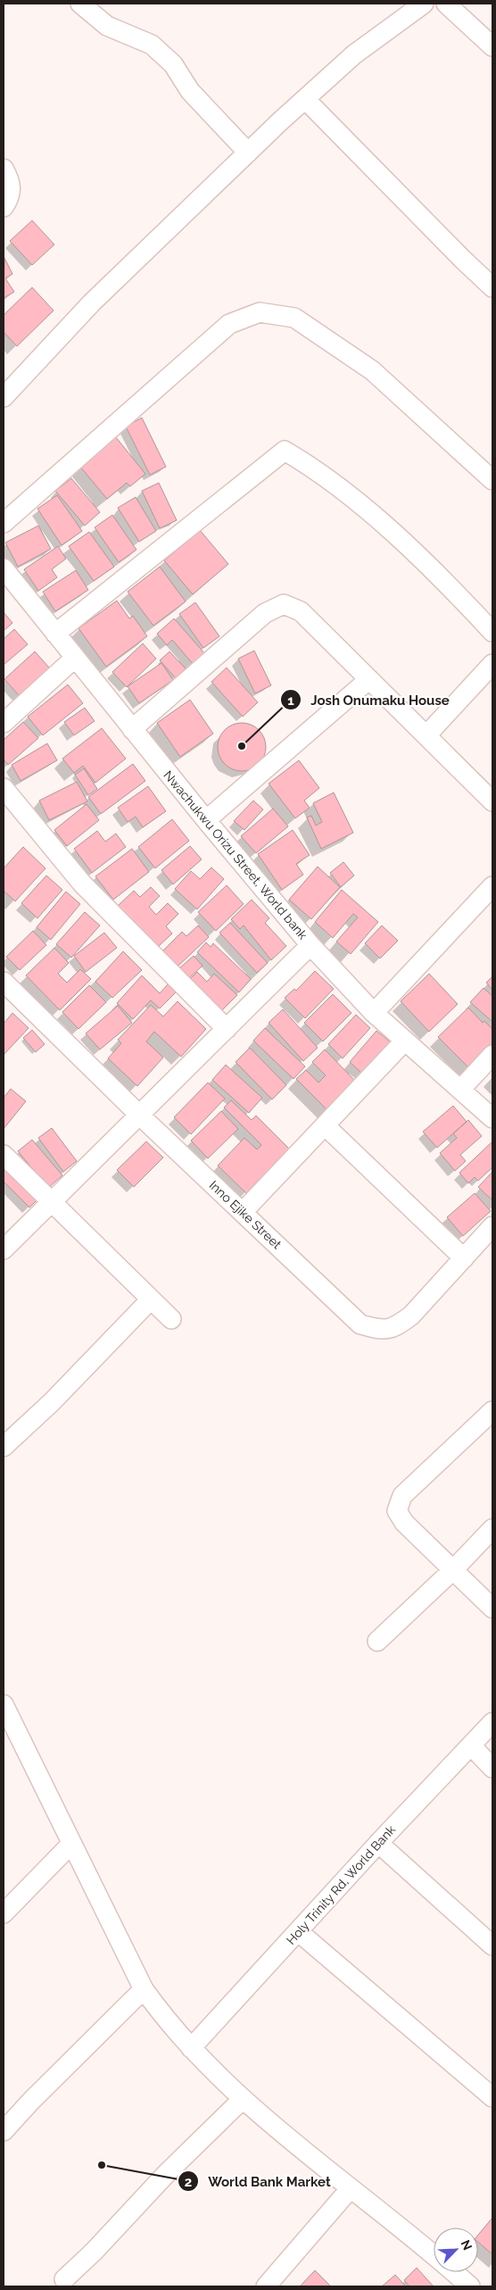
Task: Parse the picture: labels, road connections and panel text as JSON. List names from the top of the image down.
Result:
{
  "streets": {
    "street": ["Nwachukwu Orizu Street, World bank", "Inno Ejike Street", "Holy Trinity Rd, World Bank"]
  },
  "places": ["Josh Onumaku House", "World Bank Market"],
  "north": "top right"
}
